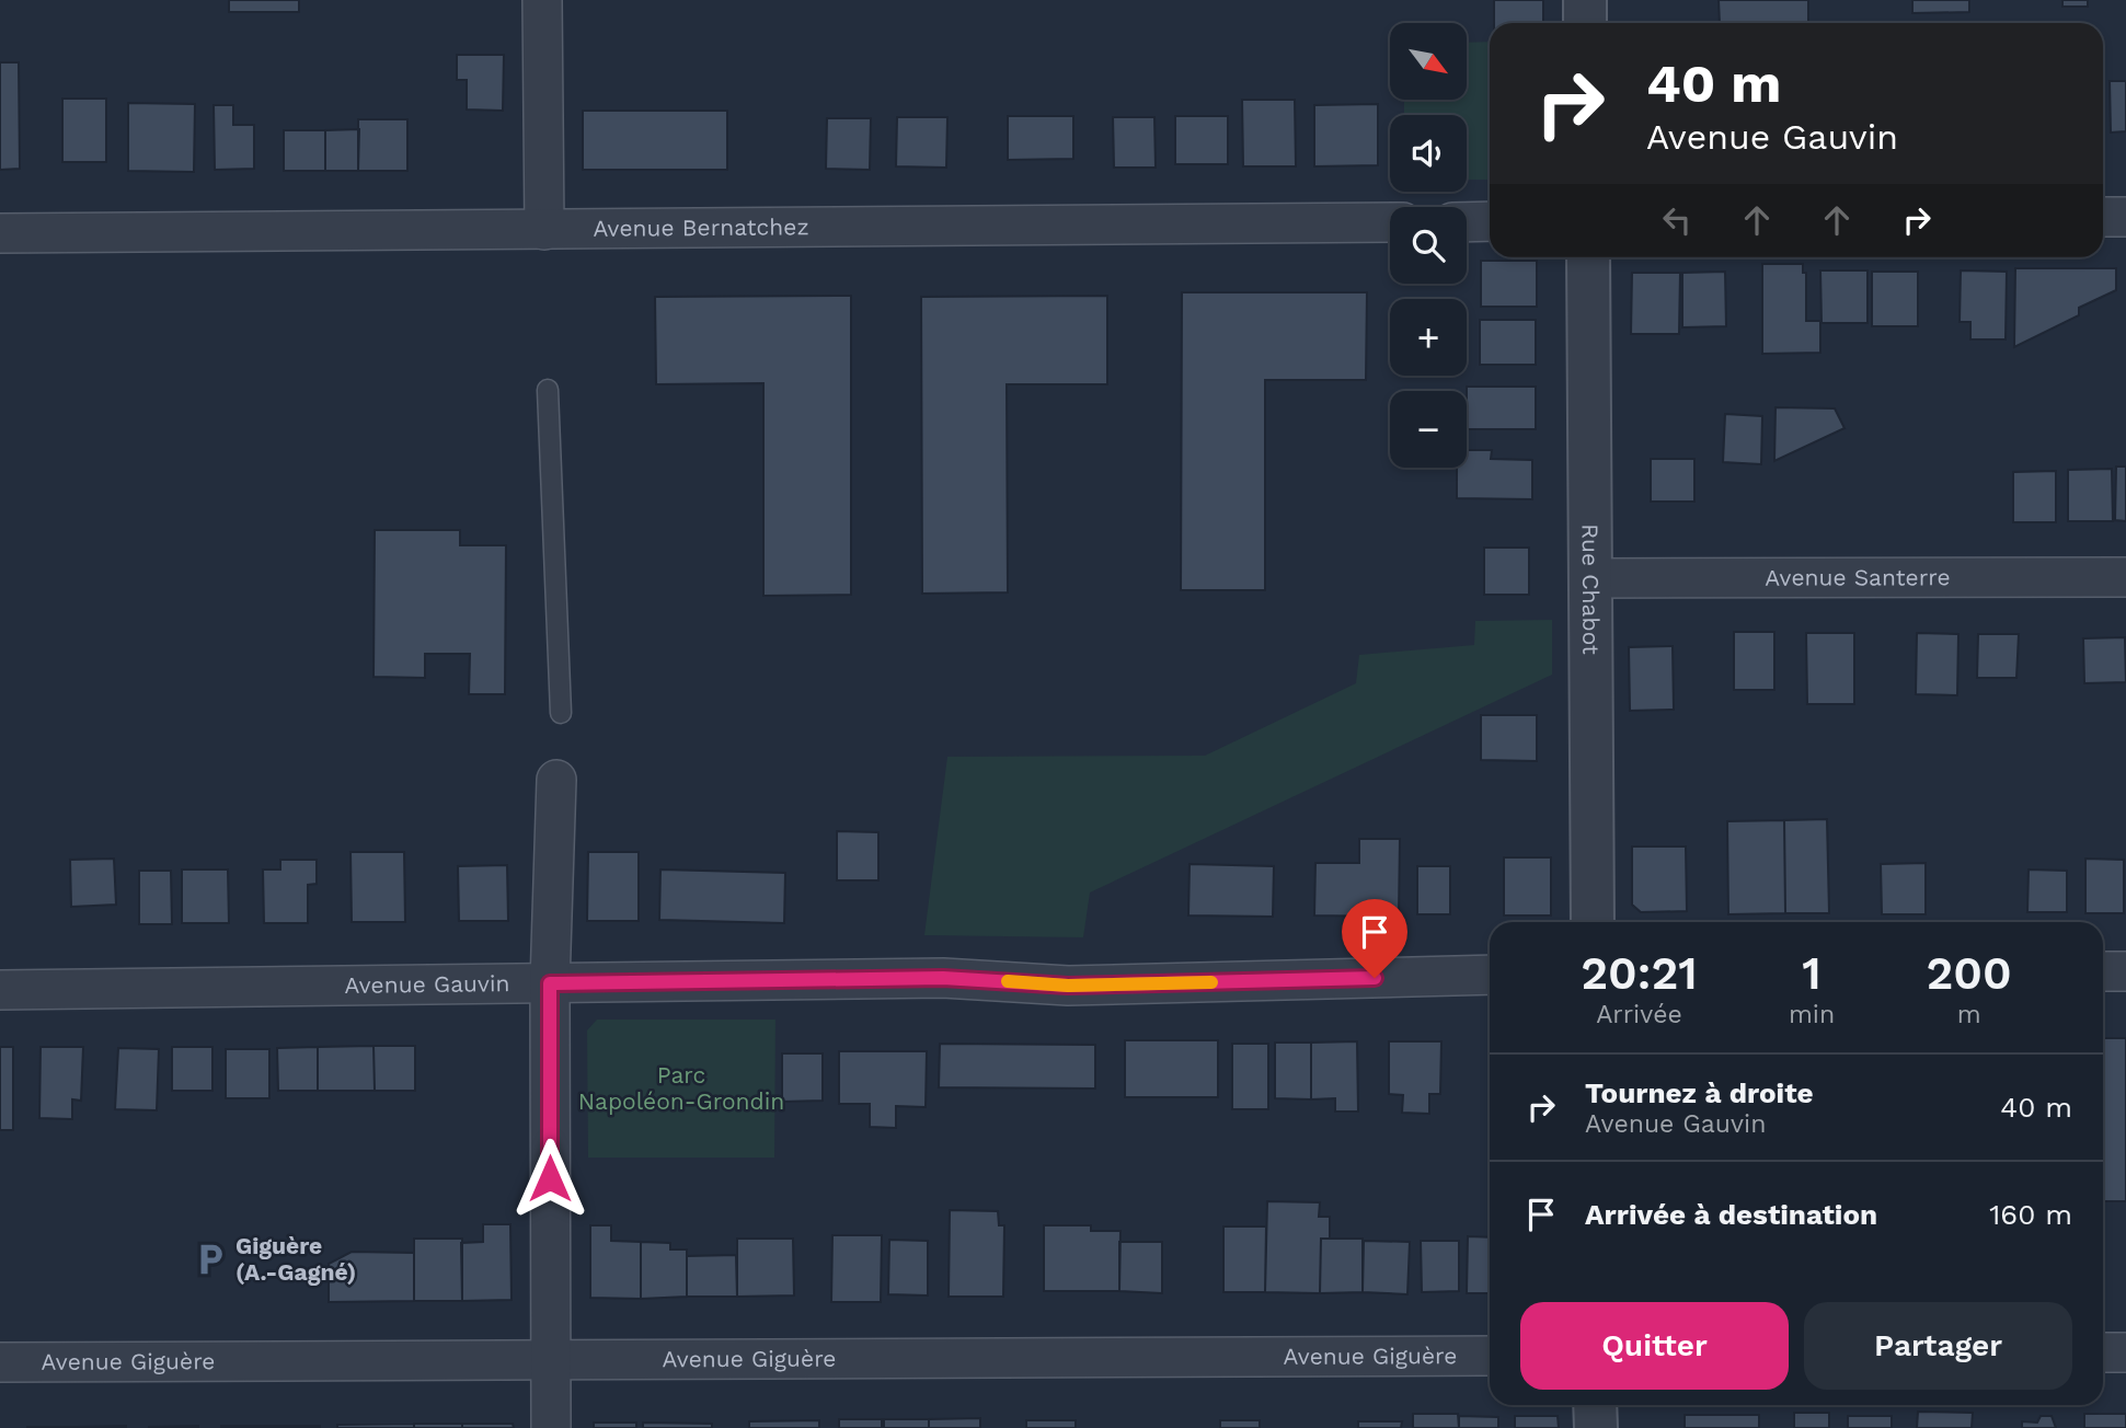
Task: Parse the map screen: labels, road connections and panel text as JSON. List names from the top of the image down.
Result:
{
  "streets": {
    "street": [
      "Avenue Bernatchez",
      "Avenue Santerre",
      "Rue Chabot",
      "Avenue Gauvin",
      "Avenue Giguère"
    ]
  },
  "crossings": [
    ["Avenue Santerre", "Rue Chabot"]
  ],
  "parks": ["Parc Napoléon-Grondin"],
  "places": {
    "parking": ["Giguère (A.-Gagné)"]
  },
  "north": "bottom right",
  "page": {
    "map_buttons": ["+", "−"],
    "turn": ["40 m", "Avenue Gauvin"],
    "eta": [
      "20:21",
      "Arrivée",
      "1",
      "min",
      "200",
      "m"
    ],
    "list": [
      {
        "name": "Tournez à droite",
        "note": "Avenue Gauvin",
        "value": "40 m"
      },
      {
        "name": "Arrivée à destination",
        "value": "160 m"
      }
    ],
    "buttons": ["Quitter", "Partager"]
  }
}
